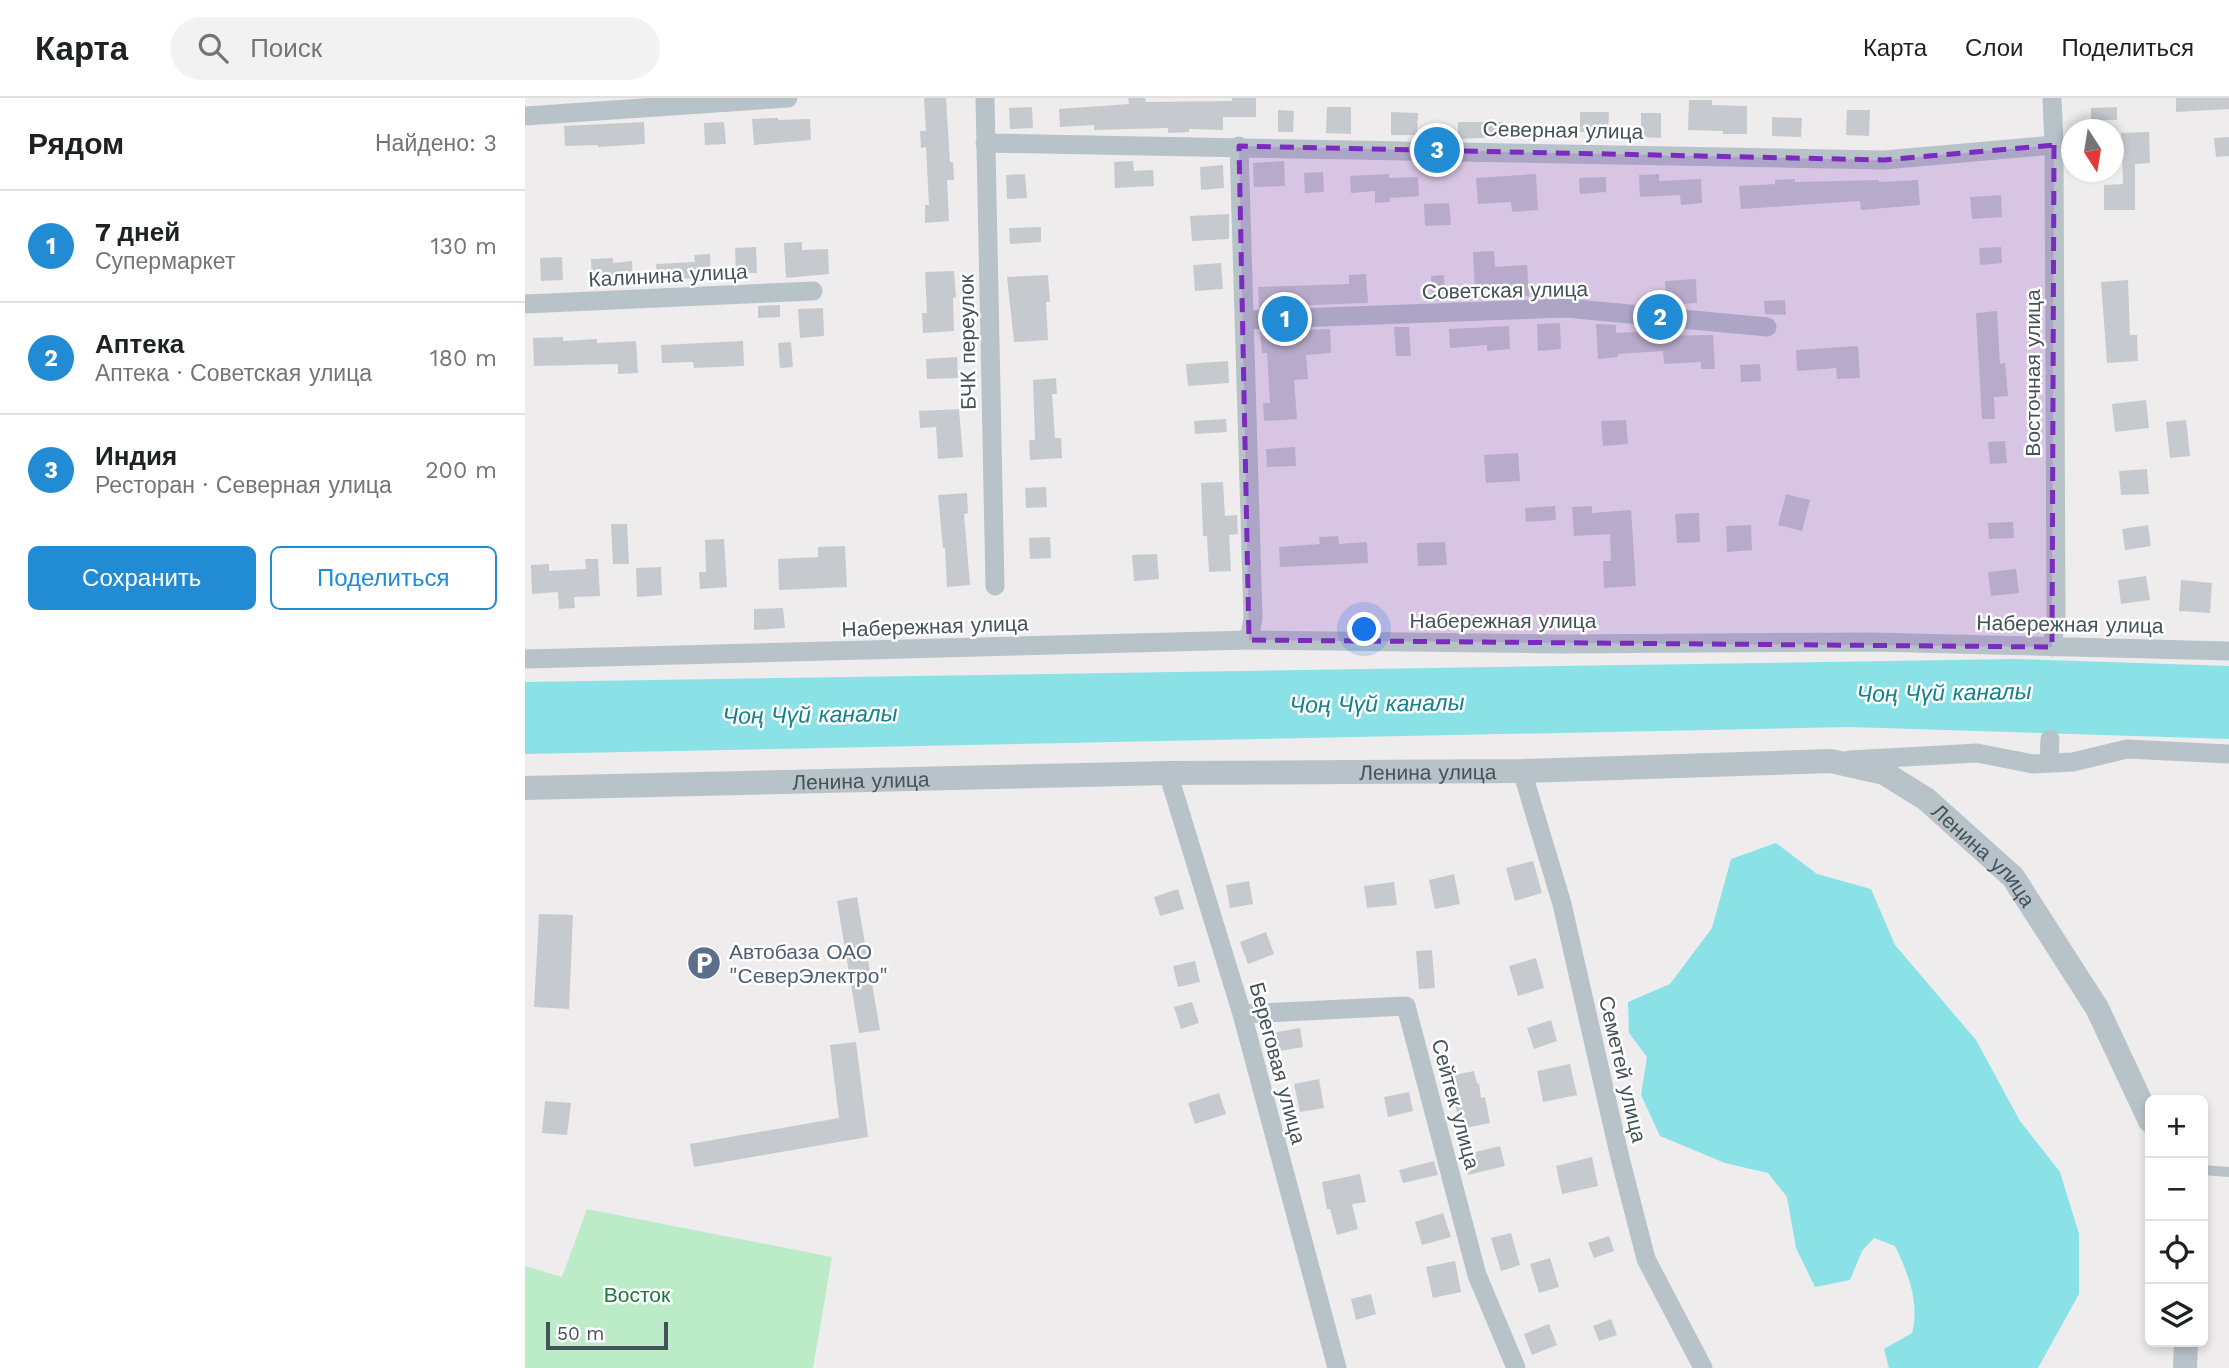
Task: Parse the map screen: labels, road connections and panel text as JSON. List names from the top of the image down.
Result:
{
  "streets": {
    "street": [
      "Северная улица",
      "Калинина улица",
      "Советская улица",
      "БЧК переулок",
      "Восточная улица",
      "Набережная улица",
      "Ленина улица",
      "Береговая улица",
      "Семетей улица",
      "Сейтек улица"
    ]
  },
  "crossings": [
    ["Северная улица", "БЧК переулок"],
    ["Северная улица", "Восточная улица"],
    ["Восточная улица", "Набережная улица"],
    ["Ленина улица", "Береговая улица"],
    ["Ленина улица", "Семетей улица"],
    ["Береговая улица", "Сейтек улица"]
  ],
  "water": ["Чоң Чүй каналы"],
  "parks": ["Восток"],
  "places": {
    "parking": ["Автобаза ОАО \"СеверЭлектро\""]
  },
  "scale_bar": "50 m",
  "north": "bottom",
  "page": {
    "header": "Карта",
    "search": "Поиск",
    "nav": ["Карта", "Слои", "Поделиться"],
    "heading": ["Рядом", "Найдено: 3"],
    "pins": ["3", "2", "1"],
    "list": [
      {
        "mark": "1",
        "name": "7 дней",
        "note": "Супермаркет",
        "value": "130 m"
      },
      {
        "mark": "2",
        "name": "Аптека",
        "note": "Аптека · Советская улица",
        "value": "180 m"
      },
      {
        "mark": "3",
        "name": "Индия",
        "note": "Ресторан · Северная улица",
        "value": "200 m"
      }
    ],
    "buttons": ["Сохранить", "Поделиться"],
    "map_buttons": ["+", "−"],
    "scale": "50 m"
  }
}
